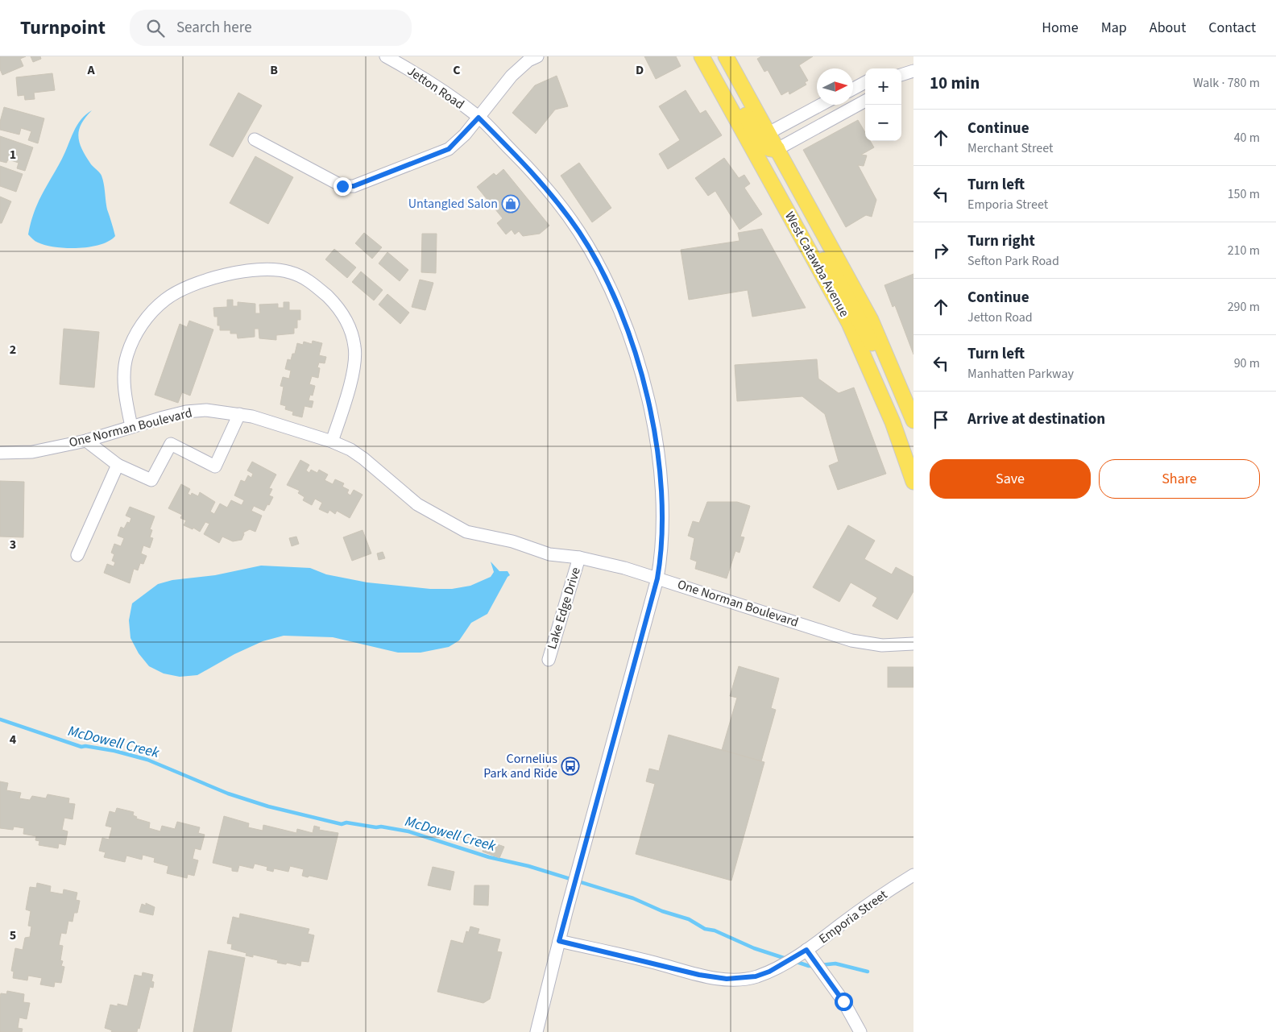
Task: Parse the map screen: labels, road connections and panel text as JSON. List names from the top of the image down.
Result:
{
  "streets": {
    "main road": ["West Catawba Avenue"],
    "street": [
      "Jetton Road",
      "One Norman Boulevard",
      "Lake Edge Drive",
      "Emporia Street"
    ]
  },
  "crossings": [
    ["Jetton Road", "One Norman Boulevard"],
    ["Jetton Road", "Emporia Street"],
    ["One Norman Boulevard", "Lake Edge Drive"]
  ],
  "water": ["McDowell Creek"],
  "places": {
    "shop": ["Untangled Salon"],
    "bus stop": ["Cornelius Park and Ride"]
  },
  "north": "right",
  "page": {
    "header": "Turnpoint",
    "search": "Search here",
    "nav": [
      "Home",
      "Map",
      "About",
      "Contact"
    ],
    "heading": ["10 min", "Walk · 780 m"],
    "map_buttons": ["+", "−"],
    "list": [
      ["Continue", "Merchant Street", "40 m"],
      ["Turn left", "Emporia Street", "150 m"],
      ["Turn right", "Sefton Park Road", "210 m"],
      ["Continue", "Jetton Road", "290 m"],
      ["Turn left", "Manhatten Parkway", "90 m"],
      "Arrive at destination"
    ],
    "buttons": ["Save", "Share"]
  },
  "grid": {
    "columns": [
      "A",
      "B",
      "C",
      "D"
    ],
    "rows": [
      "1",
      "2",
      "3",
      "4",
      "5"
    ]
  }
}
